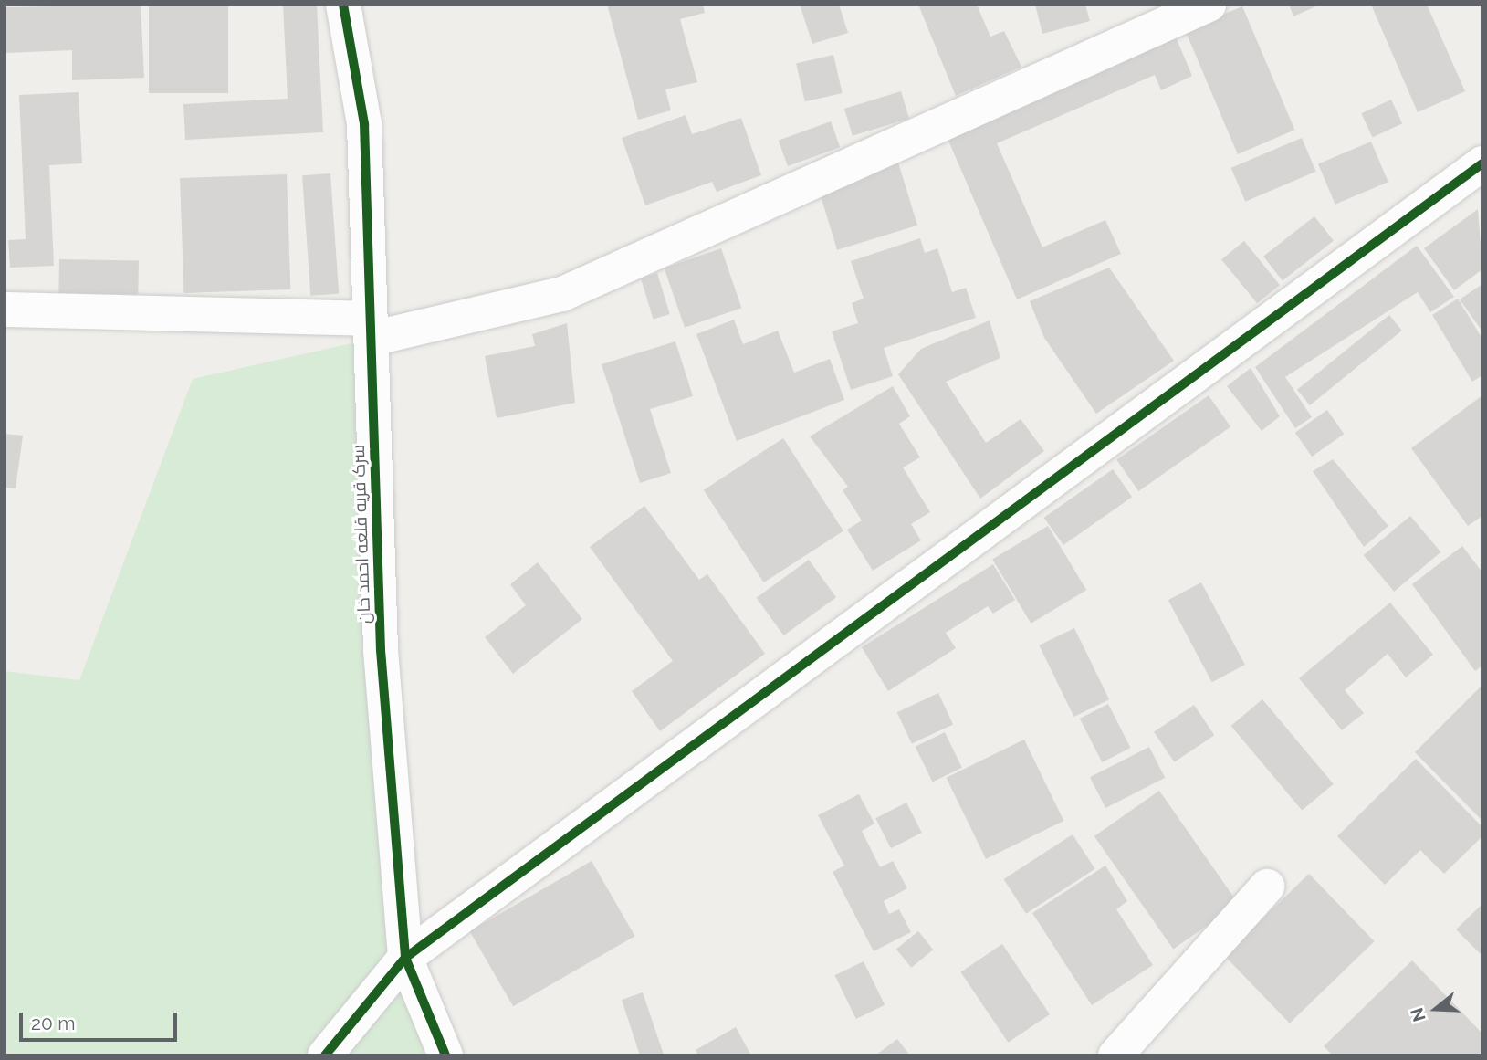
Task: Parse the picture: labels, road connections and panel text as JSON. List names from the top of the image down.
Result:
{
  "streets": {
    "street": ["سرک قریه قلعه احمد خان"]
  },
  "scale_bar": "20 m",
  "north": "left"
}
